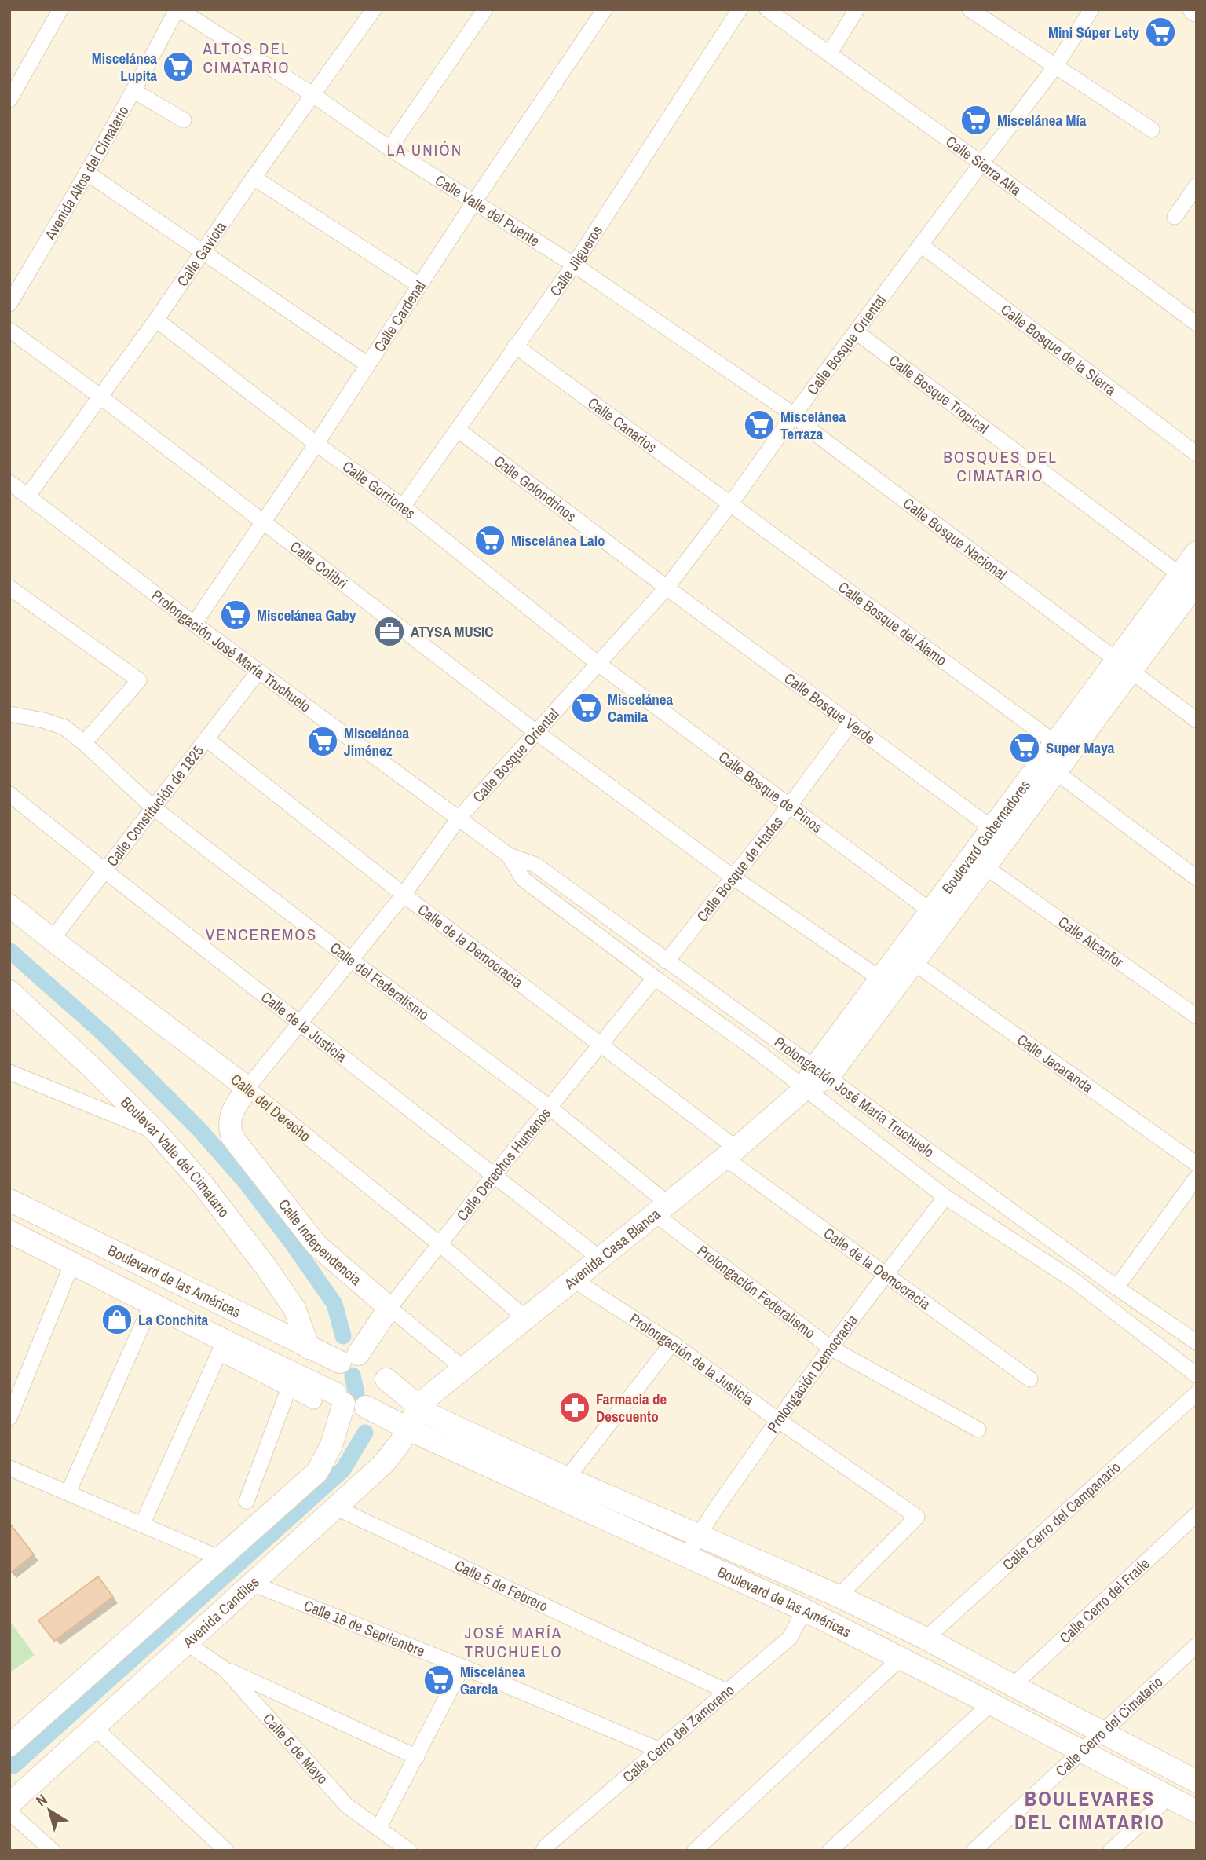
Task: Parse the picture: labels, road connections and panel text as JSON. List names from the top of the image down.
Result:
{
  "streets": {
    "main road": [
      "Boulevard Gobernadores",
      "Calle del Derecho",
      "Boulevar Valle del Cimatario",
      "Calle Derechos Humanos",
      "Calle Independencia",
      "Avenida Casa Blanca",
      "Boulevard de las Américas",
      "Avenida Candiles"
    ],
    "street": [
      "Calle Sierra Alta",
      "Avenida Altos del Cimatario",
      "Calle Valle del Puente",
      "Calle Gaviota",
      "Calle Jilgueros",
      "Calle Cardenal",
      "Calle Bosque Oriental",
      "Calle Bosque de la Sierra",
      "Calle Bosque Tropical",
      "Calle Canarios",
      "Calle Golondrinos",
      "Calle Gorriones",
      "Calle Bosque Nacional",
      "Calle Colibri",
      "Calle Bosque del Álamo",
      "Prolongación José María Truchuelo",
      "Calle Bosque Verde",
      "Calle Bosque de Pinos",
      "Calle Constitución de 1825",
      "Calle Bosque de Hadas",
      "Calle Alcanfor",
      "Calle de la Democracia",
      "Calle del Federalismo",
      "Calle de la Justicia",
      "Calle Jacaranda",
      "Prolongación Federalismo",
      "Prolongación de la Justicia",
      "Prolongación Democracia",
      "Calle Cerro del Campanario",
      "Calle 5 de Febrero",
      "Calle Cerro del Fraile",
      "Calle 16 de Septiembre",
      "Calle Cerro del Cimatario",
      "Calle Cerro del Zamorano",
      "Calle 5 de Mayo"
    ]
  },
  "crossings": [
    ["Calle Sierra Alta", "Calle Bosque Oriental"],
    ["Avenida Altos del Cimatario", "Calle Valle del Puente"],
    ["Calle Valle del Puente", "Calle Gaviota"],
    ["Calle Valle del Puente", "Calle Jilgueros"],
    ["Calle Valle del Puente", "Calle Cardenal"],
    ["Calle Valle del Puente", "Calle Bosque Oriental"],
    ["Calle Valle del Puente", "Calle Bosque Nacional"],
    ["Calle Gaviota", "Calle Gorriones"],
    ["Calle Gaviota", "Calle Colibri"],
    ["Calle Gaviota", "Prolongación José María Truchuelo"],
    ["Calle Jilgueros", "Calle Canarios"],
    ["Calle Jilgueros", "Calle Golondrinos"],
    ["Calle Jilgueros", "Calle Gorriones"],
    ["Calle Cardenal", "Calle Gorriones"],
    ["Calle Cardenal", "Calle Colibri"],
    ["Calle Cardenal", "Prolongación José María Truchuelo"],
    ["Calle Bosque Oriental", "Calle Bosque de la Sierra"],
    ["Calle Bosque Oriental", "Calle Bosque Tropical"],
    ["Calle Bosque Oriental", "Calle Canarios"],
    ["Calle Bosque Oriental", "Calle Golondrinos"],
    ["Calle Bosque Oriental", "Calle Gorriones"],
    ["Calle Bosque Oriental", "Calle Bosque Nacional"],
    ["Calle Bosque Oriental", "Calle Colibri"],
    ["Calle Bosque Oriental", "Calle Bosque del Álamo"],
    ["Calle Bosque Oriental", "Prolongación José María Truchuelo"],
    ["Calle Bosque Oriental", "Calle Bosque Verde"],
    ["Calle Bosque Oriental", "Calle Bosque de Pinos"],
    ["Calle Bosque Oriental", "Calle de la Democracia"],
    ["Calle Bosque Oriental", "Calle del Federalismo"],
    ["Calle Bosque Oriental", "Calle de la Justicia"],
    ["Calle Bosque Oriental", "Calle del Derecho"],
    ["Calle Bosque Oriental", "Calle Independencia"],
    ["Calle Bosque Tropical", "Boulevard Gobernadores"],
    ["Calle Canarios", "Calle Bosque del Álamo"],
    ["Calle Golondrinos", "Calle Bosque Verde"],
    ["Calle Gorriones", "Calle Bosque de Pinos"],
    ["Calle Bosque Nacional", "Boulevard Gobernadores"],
    ["Calle Colibri", "Boulevard Gobernadores"],
    ["Calle Colibri", "Calle Bosque de Hadas"],
    ["Calle Bosque del Álamo", "Boulevard Gobernadores"],
    ["Prolongación José María Truchuelo", "Calle Constitución de 1825"],
    ["Prolongación José María Truchuelo", "Boulevard Gobernadores"],
    ["Prolongación José María Truchuelo", "Calle Bosque de Hadas"],
    ["Prolongación José María Truchuelo", "Calle Derechos Humanos"],
    ["Prolongación José María Truchuelo", "Avenida Casa Blanca"],
    ["Prolongación José María Truchuelo", "Prolongación Democracia"],
    ["Calle Bosque Verde", "Boulevard Gobernadores"],
    ["Calle Bosque Verde", "Calle Bosque de Hadas"],
    ["Calle Bosque de Pinos", "Boulevard Gobernadores"],
    ["Calle Bosque de Pinos", "Calle Bosque de Hadas"],
    ["Calle Constitución de 1825", "Calle de la Democracia"],
    ["Calle Constitución de 1825", "Calle del Federalismo"],
    ["Calle Constitución de 1825", "Calle de la Justicia"],
    ["Calle Constitución de 1825", "Calle del Derecho"],
    ["Boulevard Gobernadores", "Calle Alcanfor"],
    ["Boulevard Gobernadores", "Calle Jacaranda"],
    ["Boulevard Gobernadores", "Avenida Casa Blanca"],
    ["Calle de la Democracia", "Calle Derechos Humanos"],
    ["Calle de la Democracia", "Avenida Casa Blanca"],
    ["Calle de la Democracia", "Prolongación Democracia"],
    ["Calle del Federalismo", "Calle Derechos Humanos"],
    ["Calle del Federalismo", "Avenida Casa Blanca"],
    ["Calle del Federalismo", "Prolongación Federalismo"],
    ["Calle de la Justicia", "Calle Derechos Humanos"],
    ["Calle de la Justicia", "Avenida Casa Blanca"],
    ["Calle del Derecho", "Calle Derechos Humanos"],
    ["Calle del Derecho", "Calle Independencia"],
    ["Calle del Derecho", "Avenida Casa Blanca"],
    ["Boulevar Valle del Cimatario", "Boulevard de las Américas"],
    ["Calle Derechos Humanos", "Calle Independencia"],
    ["Calle Derechos Humanos", "Boulevard de las Américas"],
    ["Calle Independencia", "Avenida Casa Blanca"],
    ["Avenida Casa Blanca", "Boulevard de las Américas"],
    ["Avenida Casa Blanca", "Prolongación Federalismo"],
    ["Avenida Casa Blanca", "Prolongación de la Justicia"],
    ["Avenida Casa Blanca", "Avenida Candiles"],
    ["Boulevard de las Américas", "Prolongación de la Justicia"],
    ["Boulevard de las Américas", "Prolongación Democracia"],
    ["Boulevard de las Américas", "Calle Cerro del Campanario"],
    ["Boulevard de las Américas", "Calle Cerro del Fraile"],
    ["Boulevard de las Américas", "Avenida Candiles"],
    ["Boulevard de las Américas", "Calle Cerro del Cimatario"],
    ["Boulevard de las Américas", "Calle Cerro del Zamorano"],
    ["Prolongación Federalismo", "Prolongación Democracia"],
    ["Prolongación de la Justicia", "Prolongación Democracia"],
    ["Calle 5 de Febrero", "Avenida Candiles"],
    ["Calle 5 de Febrero", "Calle Cerro del Zamorano"],
    ["Avenida Candiles", "Calle 16 de Septiembre"],
    ["Avenida Candiles", "Calle 5 de Mayo"],
    ["Calle 16 de Septiembre", "Calle Cerro del Zamorano"]
  ],
  "districts": [
    "ALTOS DEL CIMATARIO",
    "LA UNIÓN",
    "BOSQUES DEL CIMATARIO",
    "VENCEREMOS",
    "JOSÉ MARÍA TRUCHUELO",
    "BOULEVARES DEL CIMATARIO"
  ],
  "places": {
    "supermarket": [
      "Mini Súper Lety",
      "Miscelánea Lupita",
      "Miscelánea Mía",
      "Miscelánea Terraza",
      "Miscelánea Lalo",
      "Miscelánea Gaby",
      "Miscelánea Camila",
      "Miscelánea Jiménez",
      "Super Maya",
      "Miscelánea Garcia"
    ],
    "office": ["ATYSA MUSIC"],
    "shop": ["La Conchita"],
    "pharmacy": ["Farmacia de Descuento"]
  },
  "north": "top left"
}
